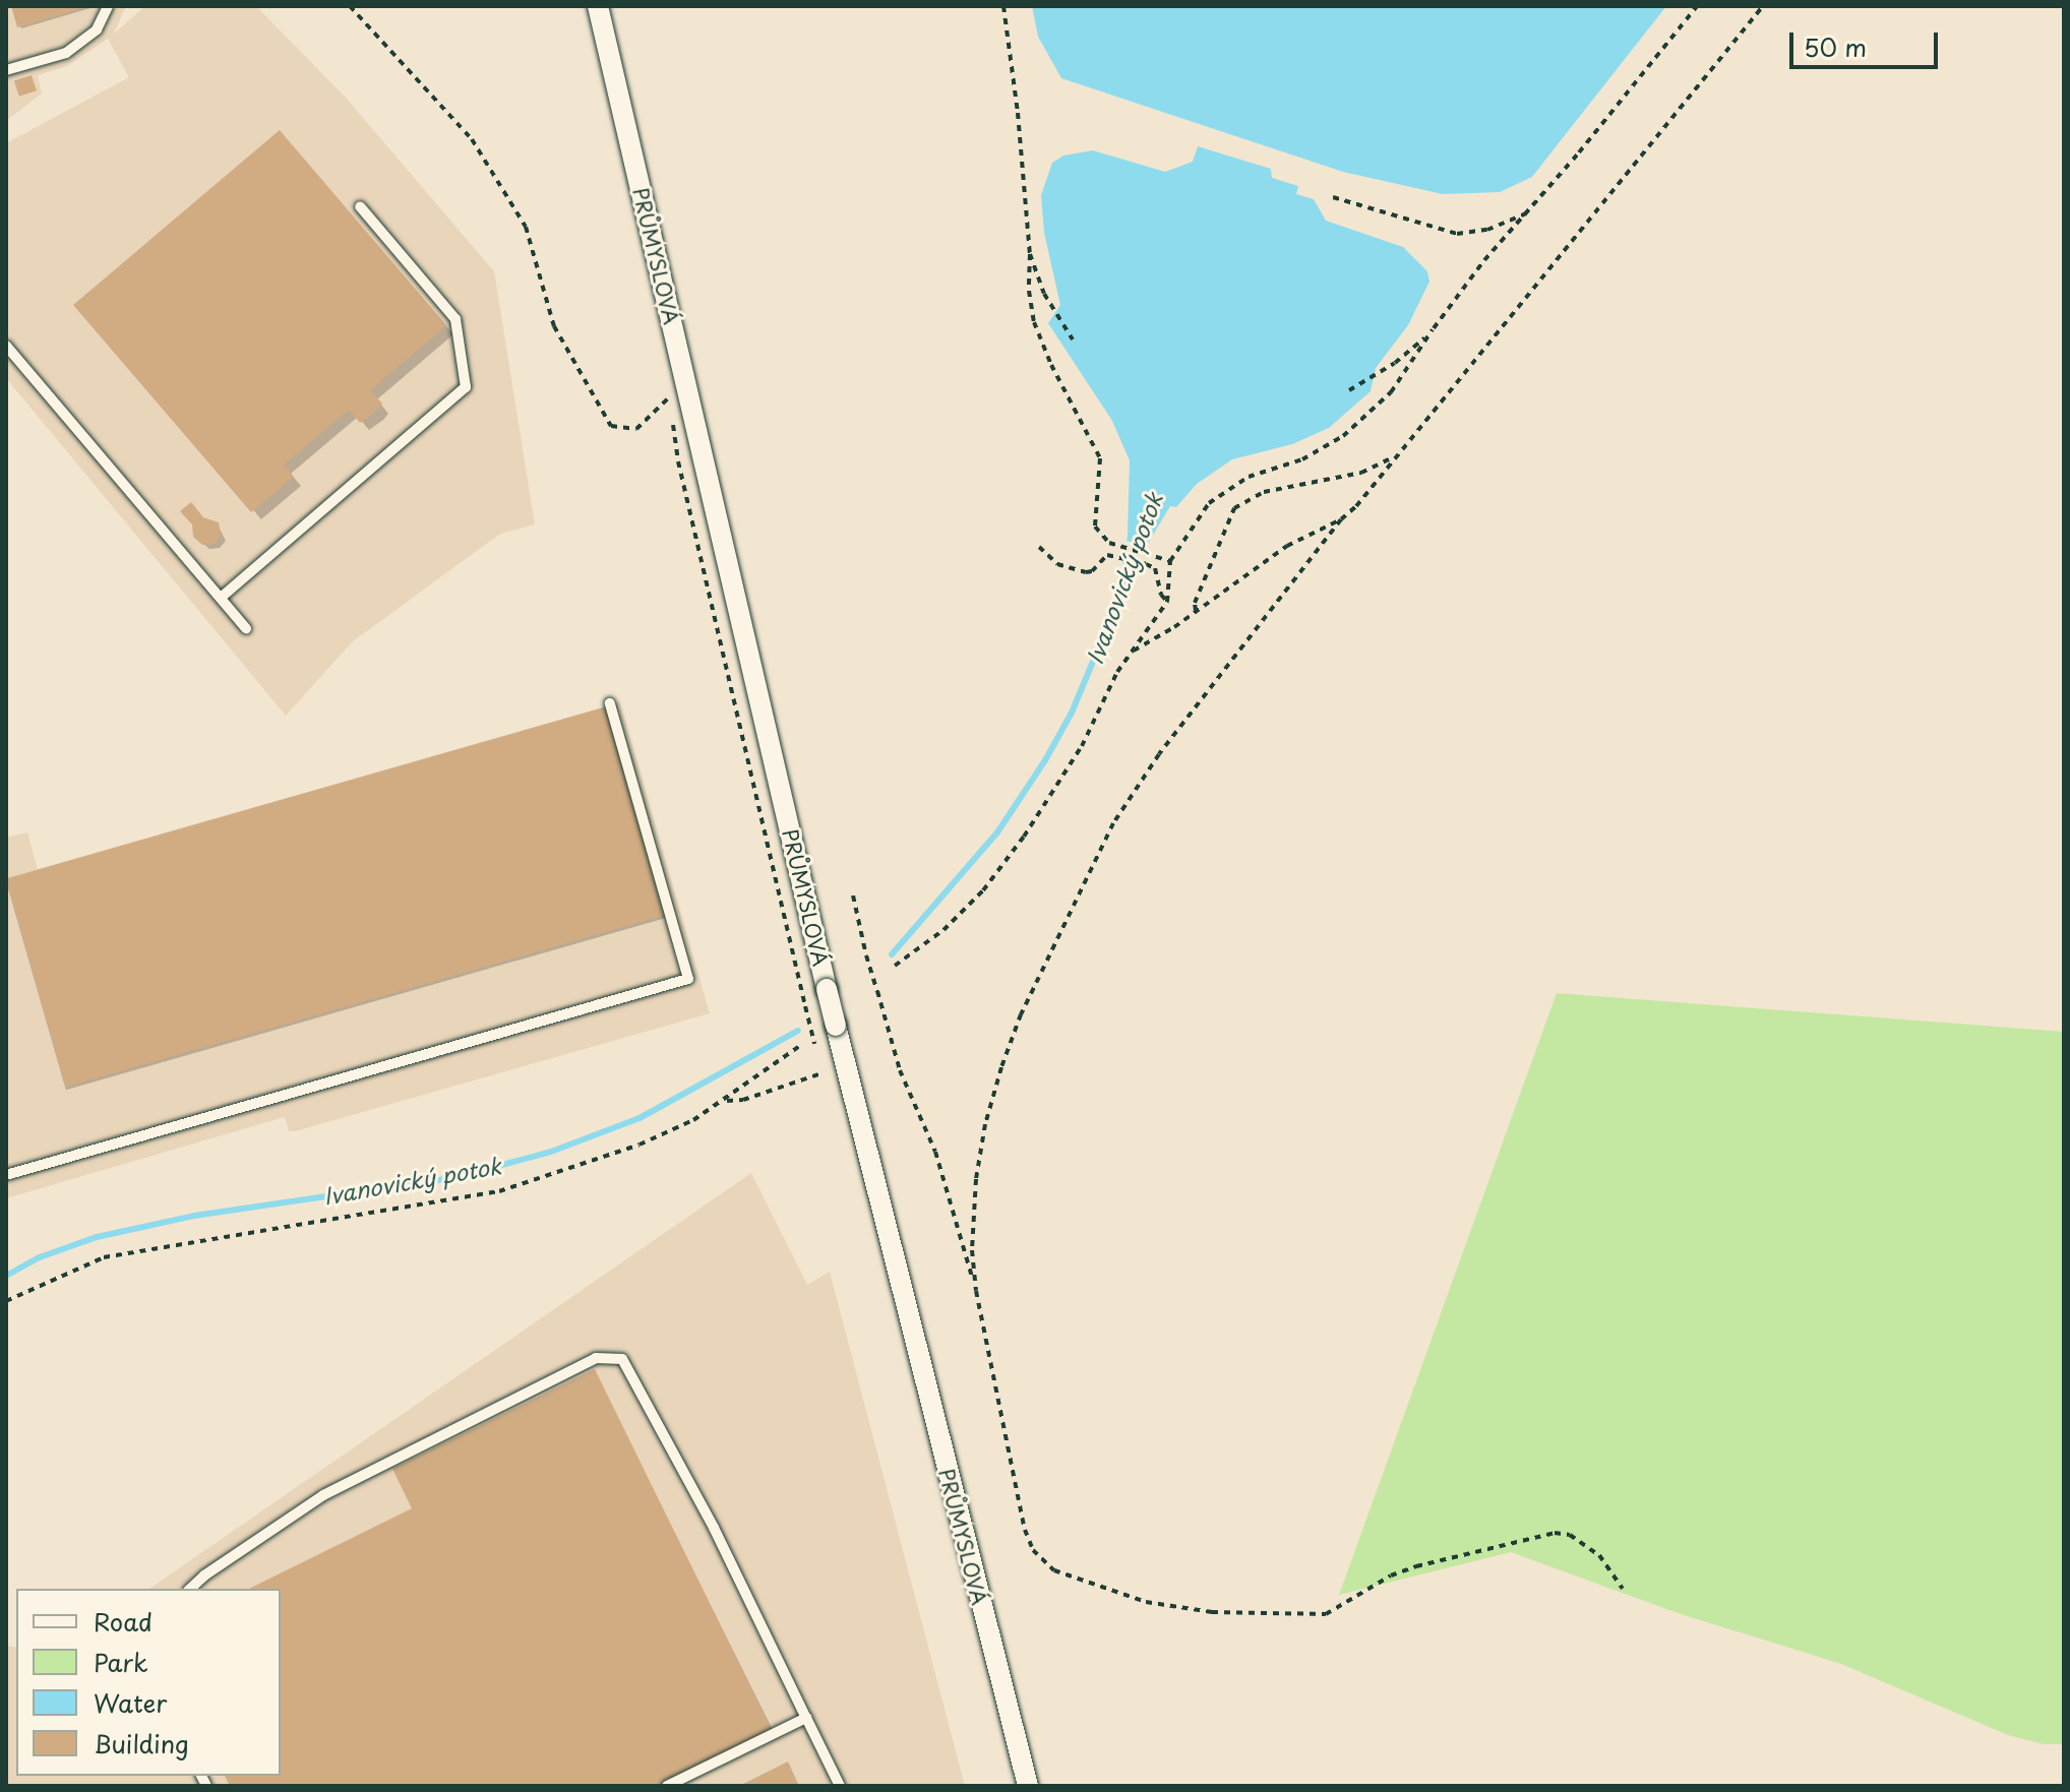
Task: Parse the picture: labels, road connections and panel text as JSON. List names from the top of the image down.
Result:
{
  "streets": {
    "street": ["PRŮMYSLOVÁ"]
  },
  "water": ["Ivanovický potok"],
  "legend": [
    "Road",
    "Park",
    "Water",
    "Building"
  ],
  "scale_bar": "50 m"
}
